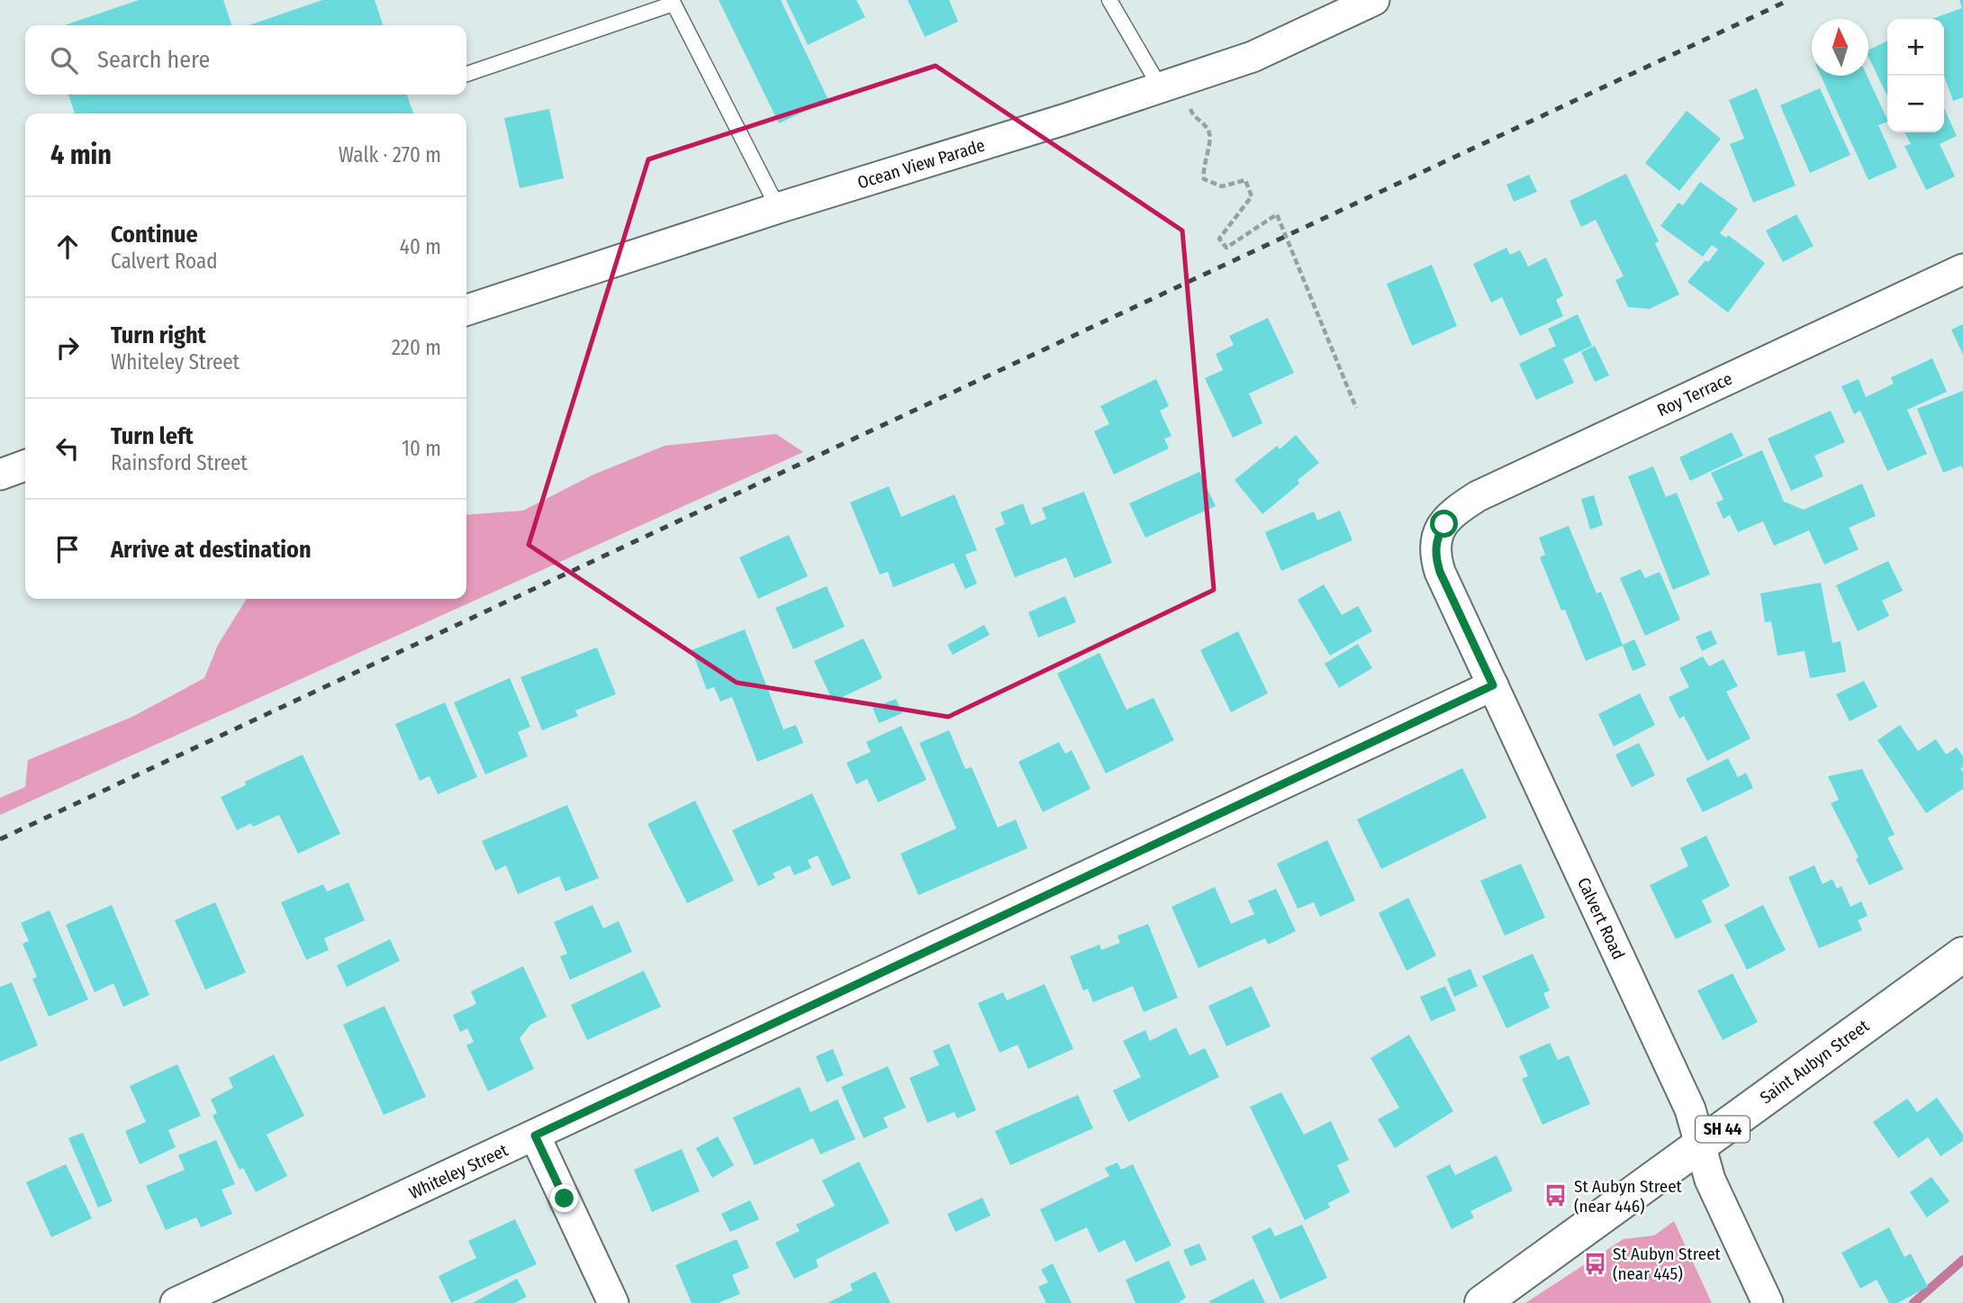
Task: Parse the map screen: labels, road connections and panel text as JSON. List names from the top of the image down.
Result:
{
  "streets": {
    "highway": ["Saint Aubyn Street", "SH 44"],
    "street": [
      "Ocean View Parade",
      "Roy Terrace",
      "Calvert Road",
      "Whiteley Street"
    ]
  },
  "crossings": [
    ["Roy Terrace", "Calvert Road"],
    ["Calvert Road", "Saint Aubyn Street"],
    ["Calvert Road", "Whiteley Street"]
  ],
  "places": {
    "bus stop": ["St Aubyn Street (near 446)", "St Aubyn Street (near 445)"]
  },
  "north": "top",
  "page": {
    "map_buttons": ["+", "−"],
    "search": "Search here",
    "heading": ["4 min", "Walk · 270 m"],
    "list": [
      ["Continue", "Calvert Road", "40 m"],
      ["Turn right", "Whiteley Street", "220 m"],
      ["Turn left", "Rainsford Street", "10 m"],
      "Arrive at destination"
    ]
  }
}
